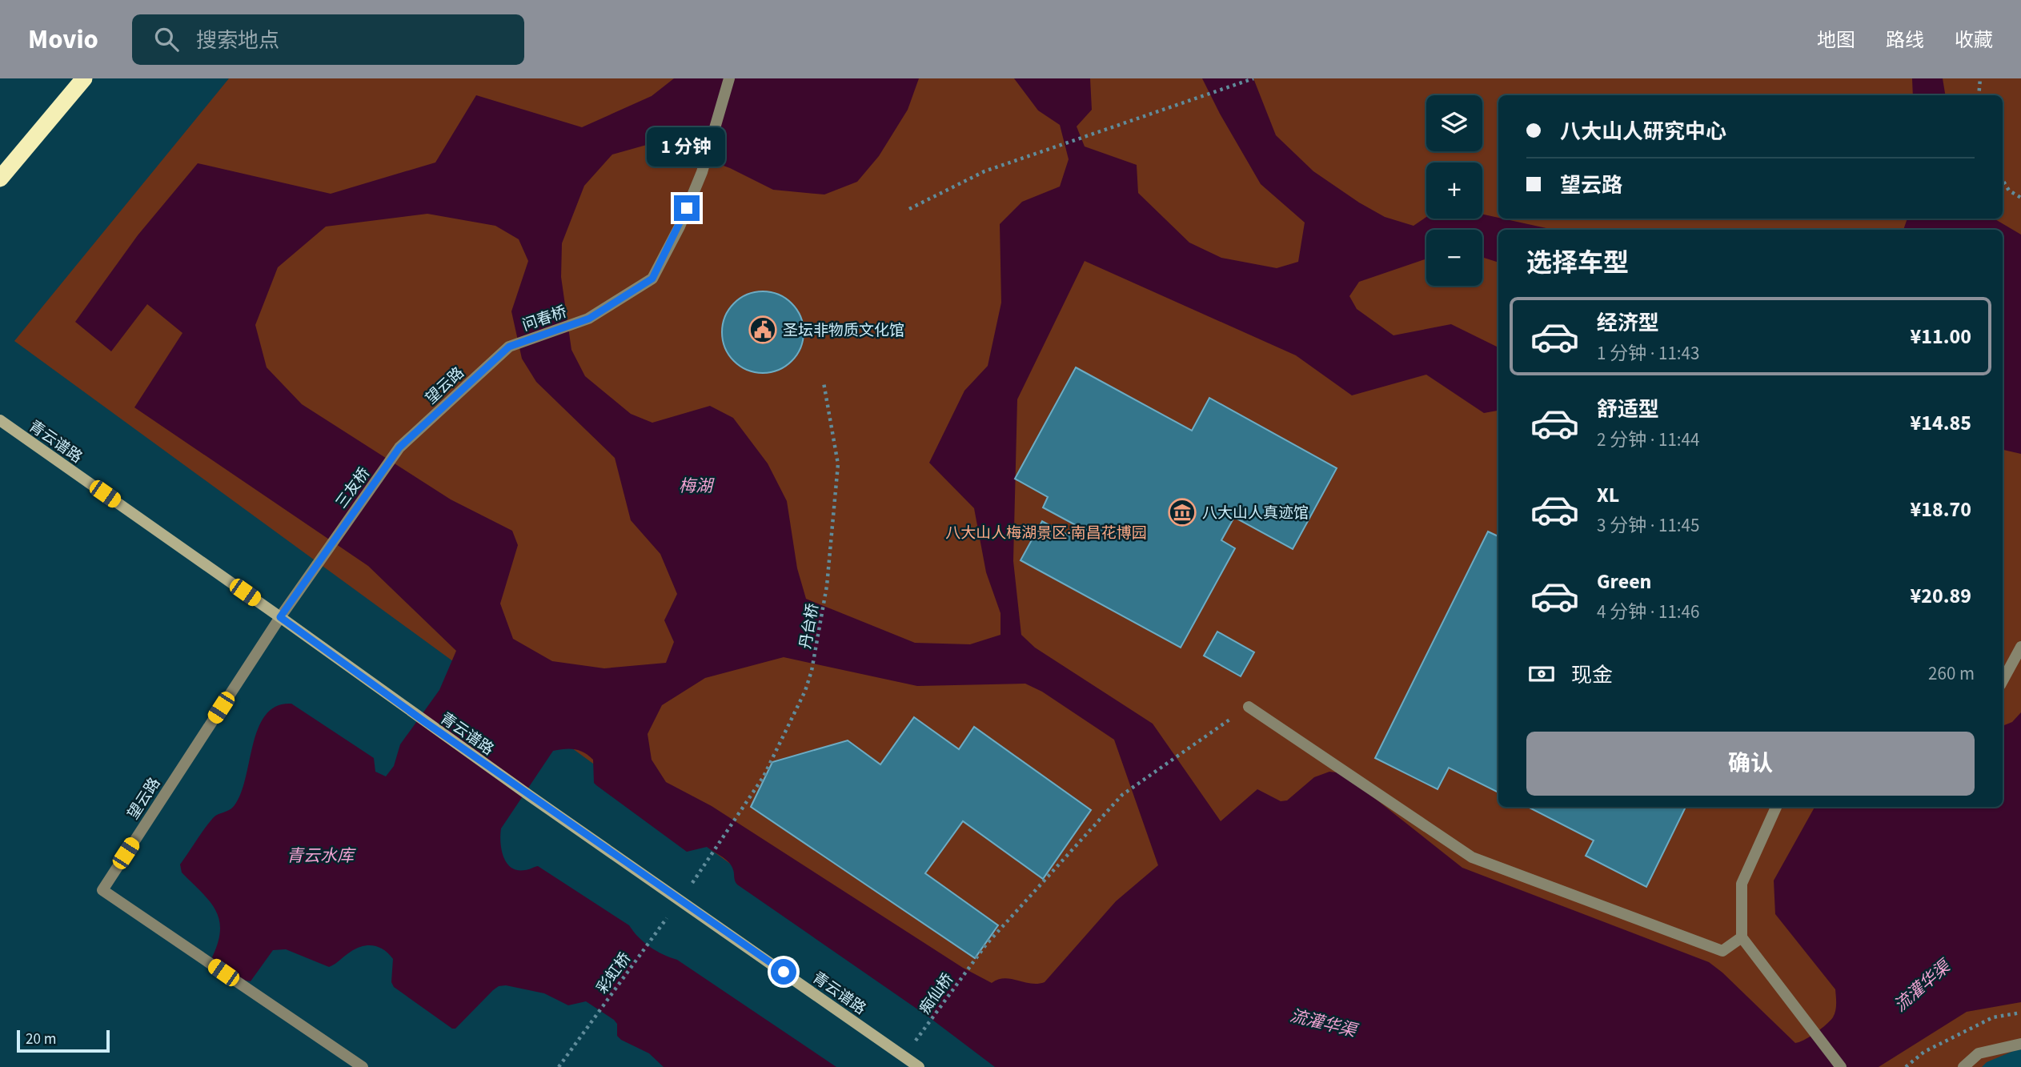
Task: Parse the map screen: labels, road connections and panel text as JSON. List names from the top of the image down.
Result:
{
  "streets": {
    "street": [
      "问春桥",
      "望云路",
      "青云谱路",
      "三友桥"
    ],
    "path": ["丹台桥", "彩虹桥", "痴仙桥"]
  },
  "crossings": [
    ["问春桥", "望云路"],
    ["望云路", "青云谱路"],
    ["望云路", "三友桥"],
    ["青云谱路", "痴仙桥"]
  ],
  "water": ["梅湖", "青云水库", "流灌华渠"],
  "parks": ["八大山人梅湖景区·南昌花博园"],
  "places": {
    "public building": ["圣坛非物质文化馆"],
    "museum": ["八大山人真迹馆"]
  },
  "scale_bar": "20 m",
  "page": {
    "header": "Movio",
    "search": "搜索地点",
    "nav": ["地图", "路线", "收藏"],
    "map_buttons": ["+", "−"],
    "banner": ["八大山人研究中心", "望云路"],
    "bubble": "1 分钟",
    "heading": "选择车型",
    "list": [
      {
        "name": "经济型",
        "note": "1 分钟 · 11:43",
        "value": "¥11.00"
      },
      {
        "name": "舒适型",
        "note": "2 分钟 · 11:44",
        "value": "¥14.85"
      },
      {
        "name": "XL",
        "note": "3 分钟 · 11:45",
        "value": "¥18.70"
      },
      {
        "name": "Green",
        "note": "4 分钟 · 11:46",
        "value": "¥20.89"
      }
    ],
    "pay": ["现金", "260 m"],
    "buttons": "确认",
    "scale": "20 m"
  }
}
